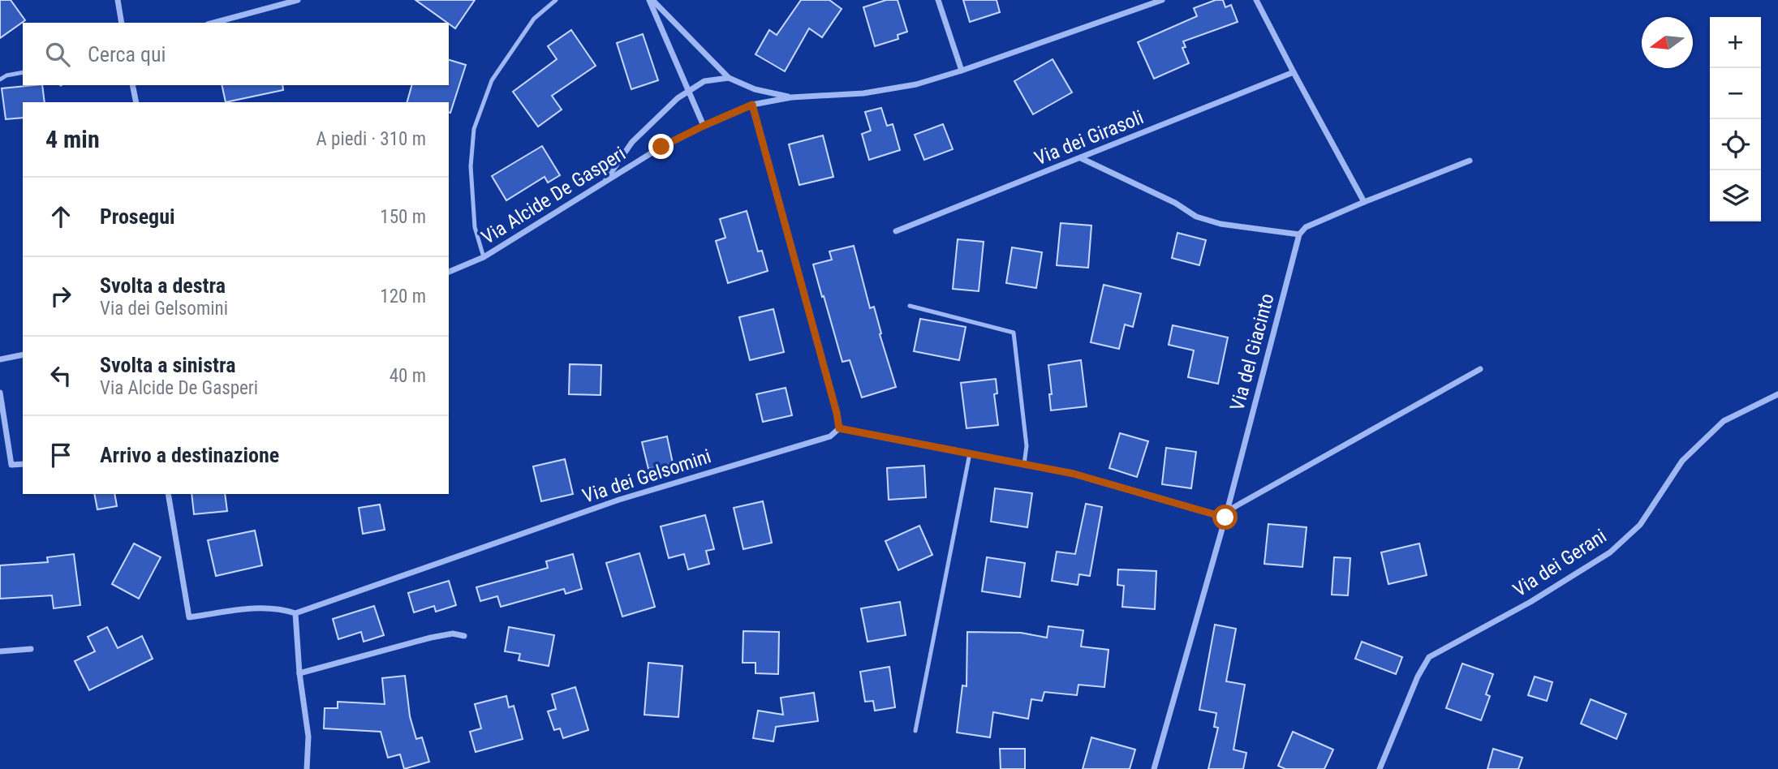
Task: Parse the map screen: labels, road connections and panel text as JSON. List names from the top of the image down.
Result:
{
  "streets": {
    "street": [
      "Via dei Girasoli",
      "Via Alcide De Gasperi",
      "Via del Giacinto",
      "Via dei Gelsomini",
      "Via dei Gerani"
    ]
  },
  "north": "left",
  "page": {
    "map_buttons": ["+", "−"],
    "search": "Cerca qui",
    "heading": ["4 min", "A piedi · 310 m"],
    "list": [
      ["Prosegui", "150 m"],
      ["Svolta a destra", "Via dei Gelsomini", "120 m"],
      ["Svolta a sinistra", "Via Alcide De Gasperi", "40 m"],
      "Arrivo a destinazione"
    ]
  }
}
